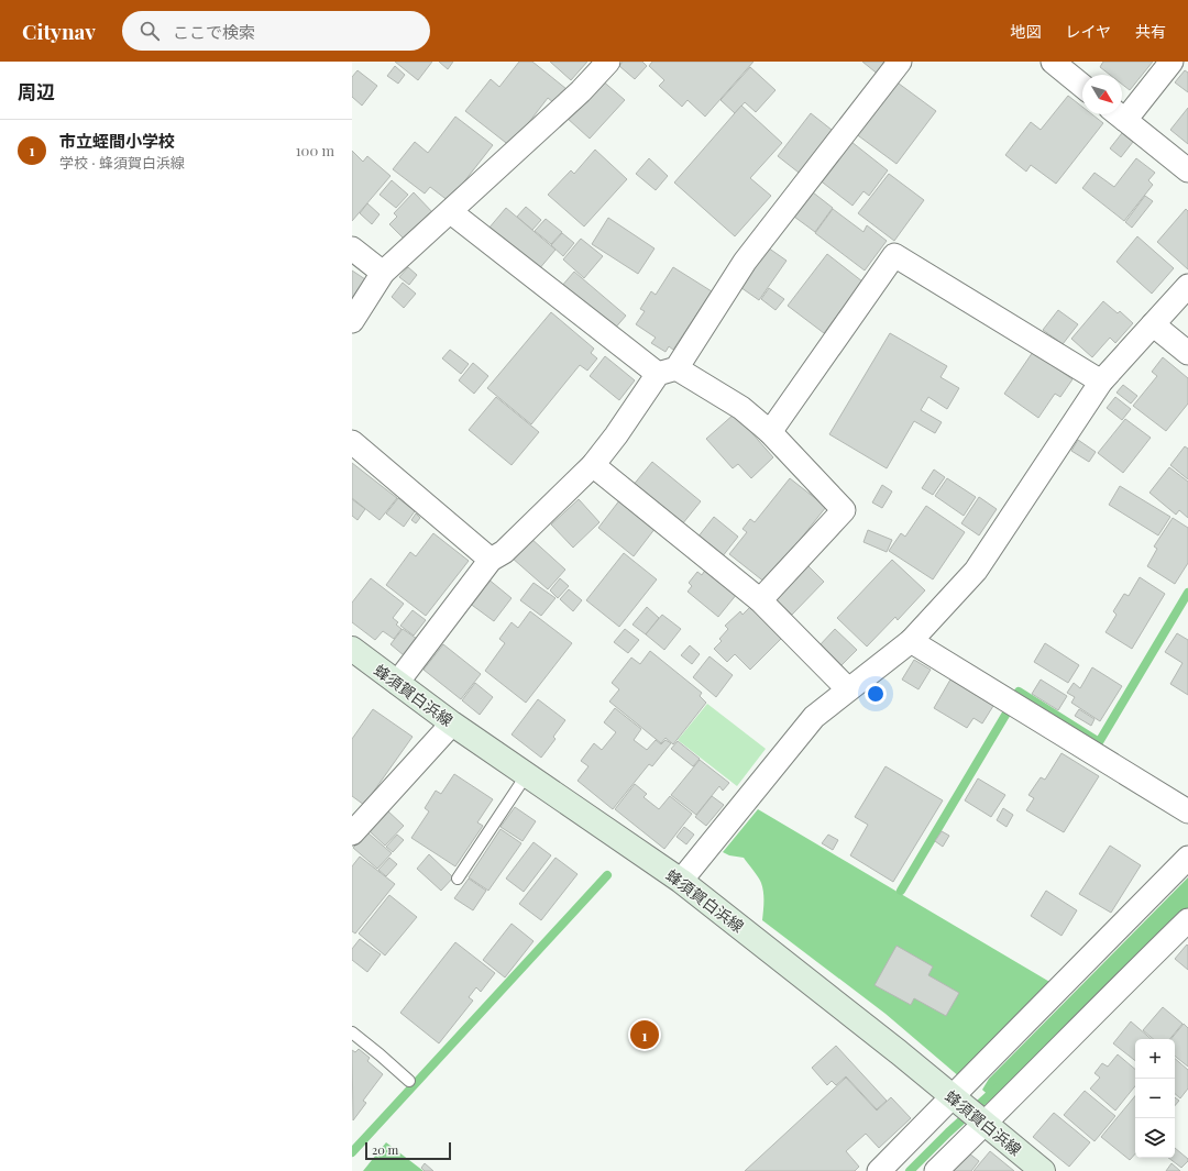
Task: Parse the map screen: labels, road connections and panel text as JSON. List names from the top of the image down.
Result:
{
  "streets": {
    "main road": ["蜂須賀白浜線"]
  },
  "scale_bar": "20 m",
  "north": "bottom right",
  "page": {
    "header": "Citynav",
    "search": "ここで検索",
    "nav": ["地図", "レイヤ", "共有"],
    "heading": "周辺",
    "list": [
      {
        "mark": "1",
        "name": "市立蛭間小学校",
        "note": "学校 · 蜂須賀白浜線",
        "value": "100 m"
      }
    ],
    "pins": "1",
    "map_buttons": ["+", "−"],
    "scale": "20 m"
  }
}
